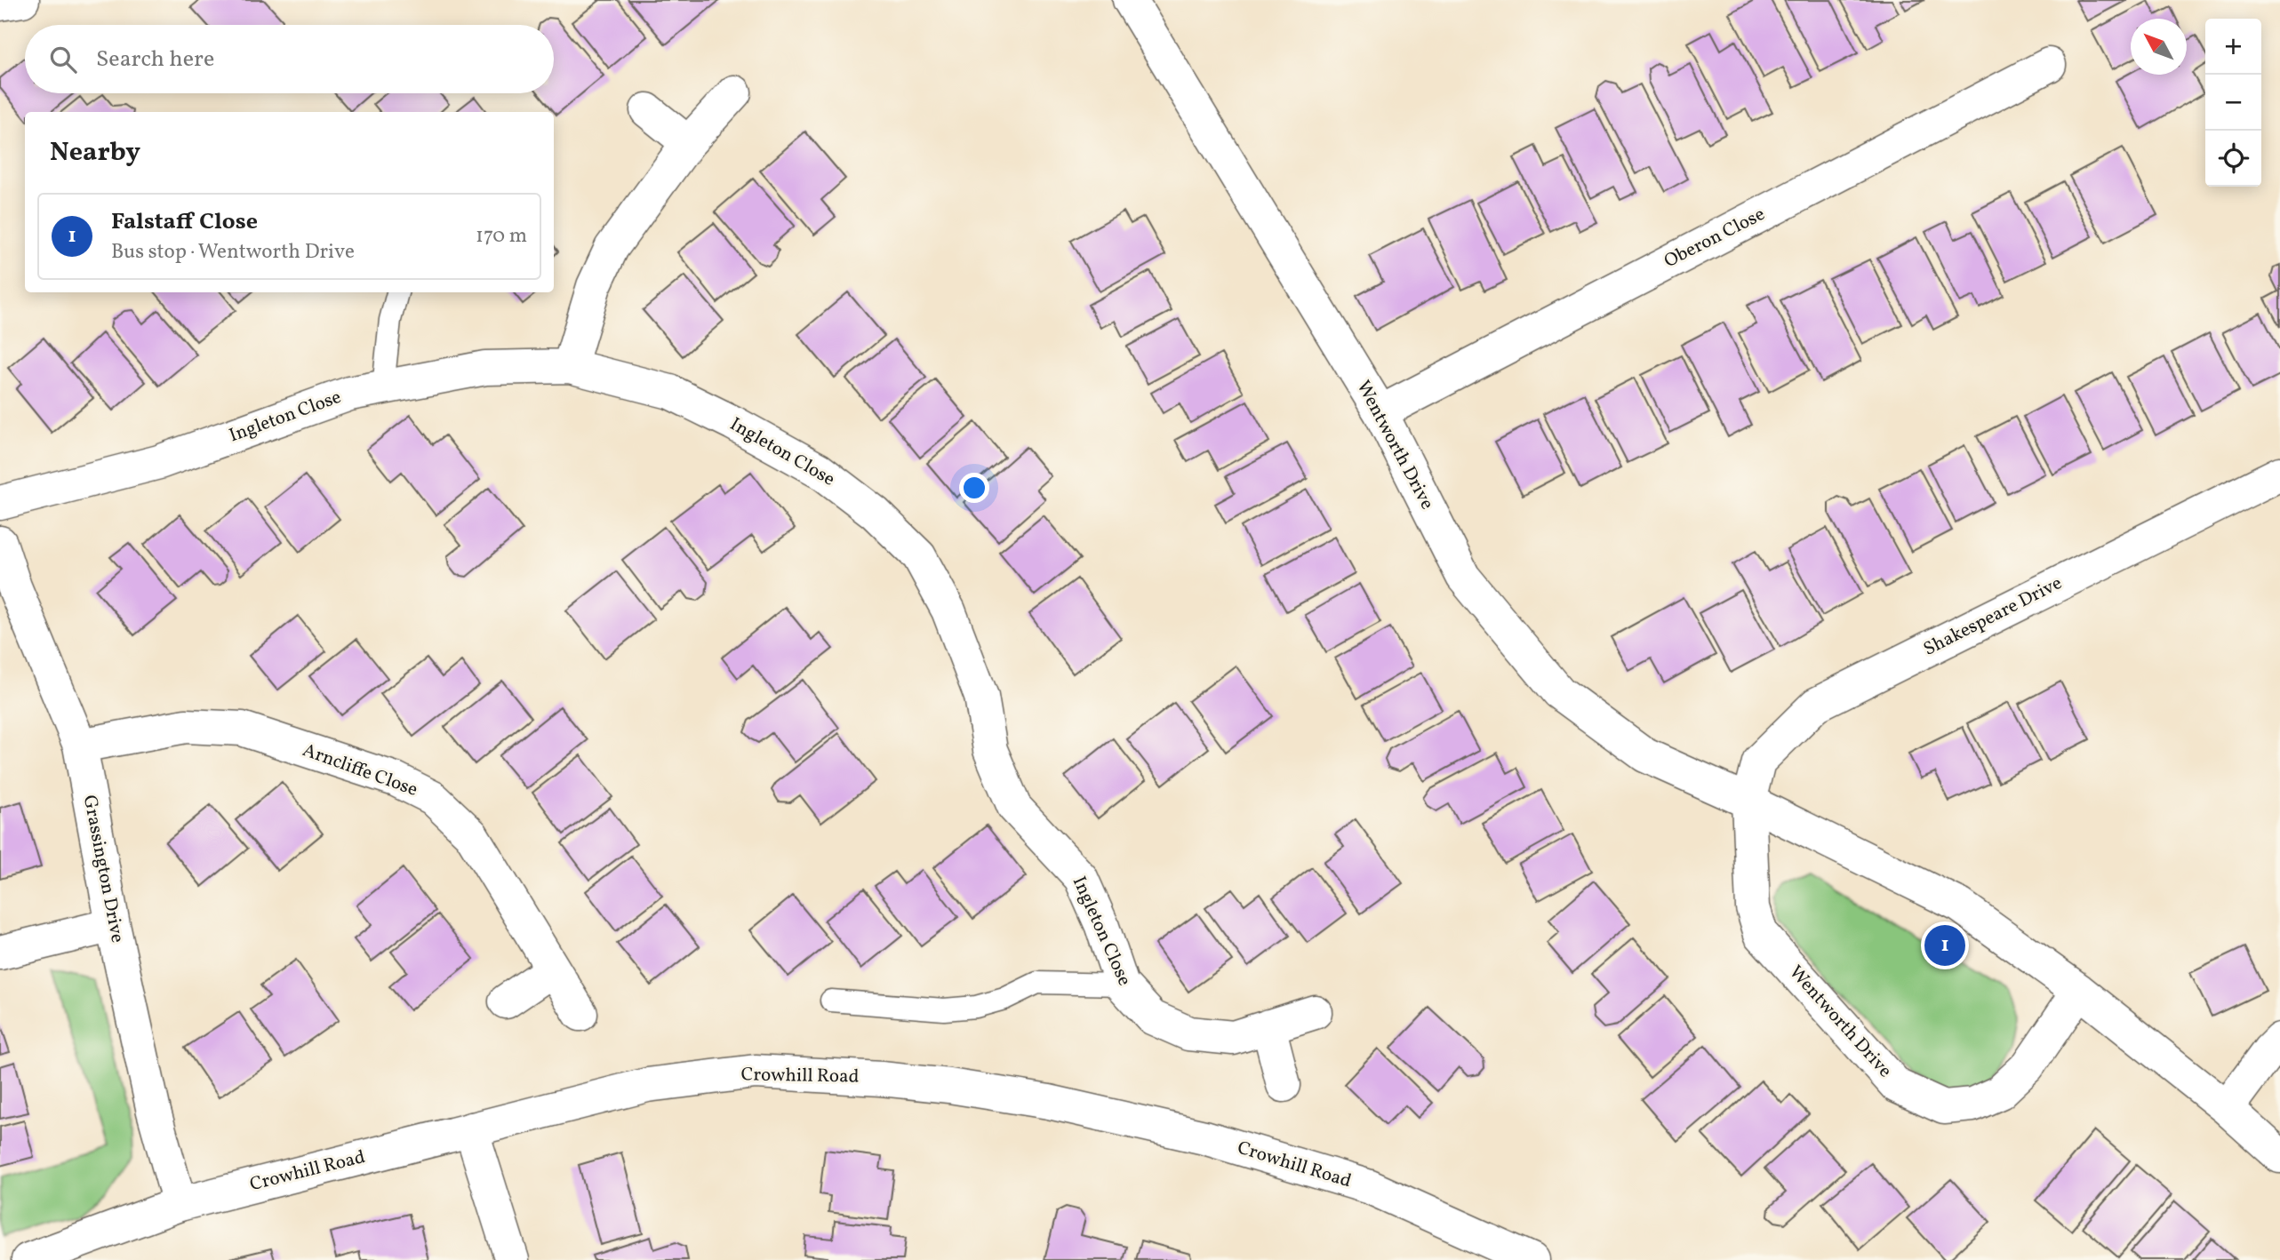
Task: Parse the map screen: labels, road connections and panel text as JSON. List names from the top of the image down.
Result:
{
  "streets": {
    "street": [
      "Oberon Close",
      "Ingleton Close",
      "Wentworth Drive",
      "Shakespeare Drive",
      "Arncliffe Close",
      "Grassington Drive",
      "Crowhill Road"
    ]
  },
  "crossings": [
    ["Oberon Close", "Wentworth Drive"],
    ["Wentworth Drive", "Shakespeare Drive"],
    ["Arncliffe Close", "Grassington Drive"],
    ["Grassington Drive", "Crowhill Road"]
  ],
  "north": "top left",
  "page": {
    "map_buttons": ["+", "−"],
    "search": "Search here",
    "heading": "Nearby",
    "list": [
      {
        "mark": "1",
        "name": "Falstaff Close",
        "note": "Bus stop · Wentworth Drive",
        "value": "170 m"
      }
    ],
    "pins": "1"
  }
}
